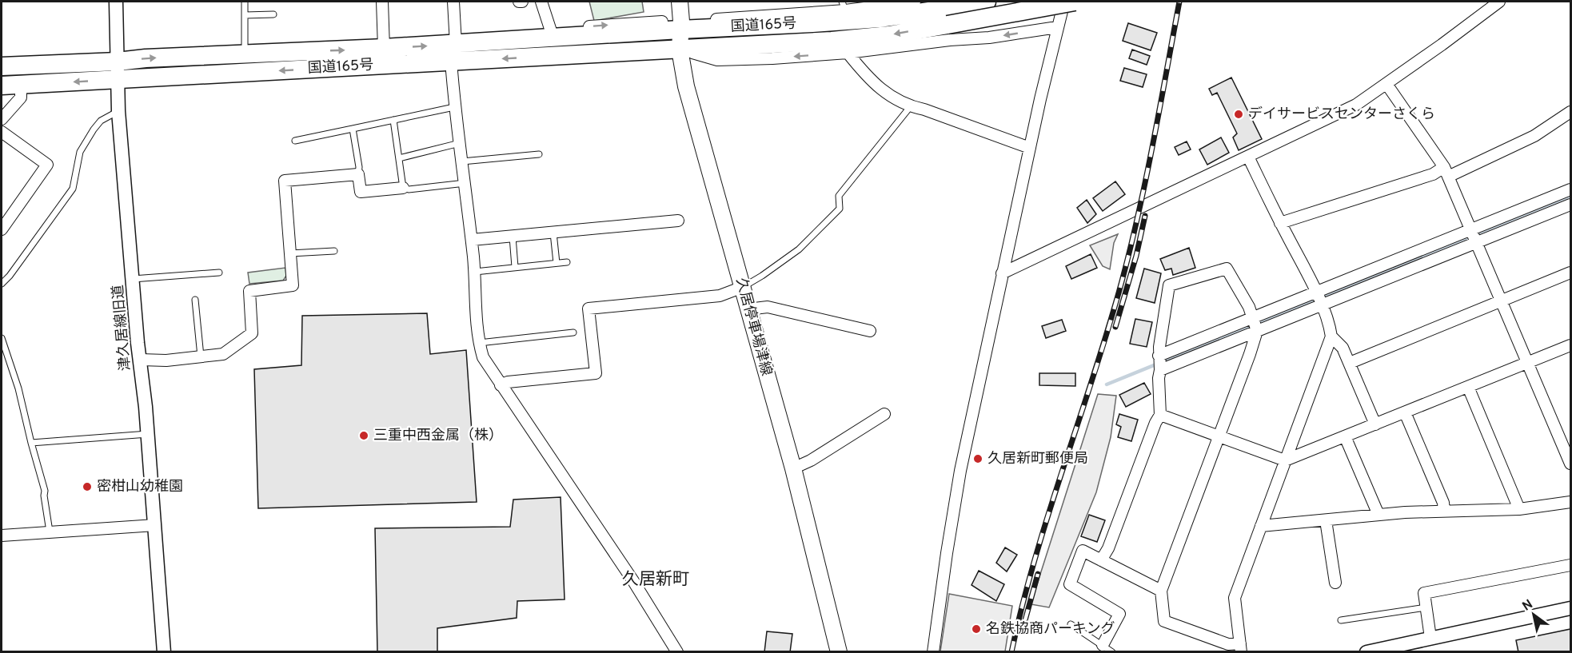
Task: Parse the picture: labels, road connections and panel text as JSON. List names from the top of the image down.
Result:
{
  "streets": {
    "highway": ["国道165号"],
    "main road": ["久居停車場津線"],
    "street": ["津久居線旧道"]
  },
  "crossings": [
    ["国道165号", "久居停車場津線"],
    ["国道165号", "津久居線旧道"]
  ],
  "districts": ["久居新町"],
  "places": [
    "デイサービスセンターさくら",
    "三重中西金属（株）",
    "久居新町郵便局",
    "密柑山幼稚園",
    "名鉄協商パーキング"
  ],
  "north": "top left"
}
